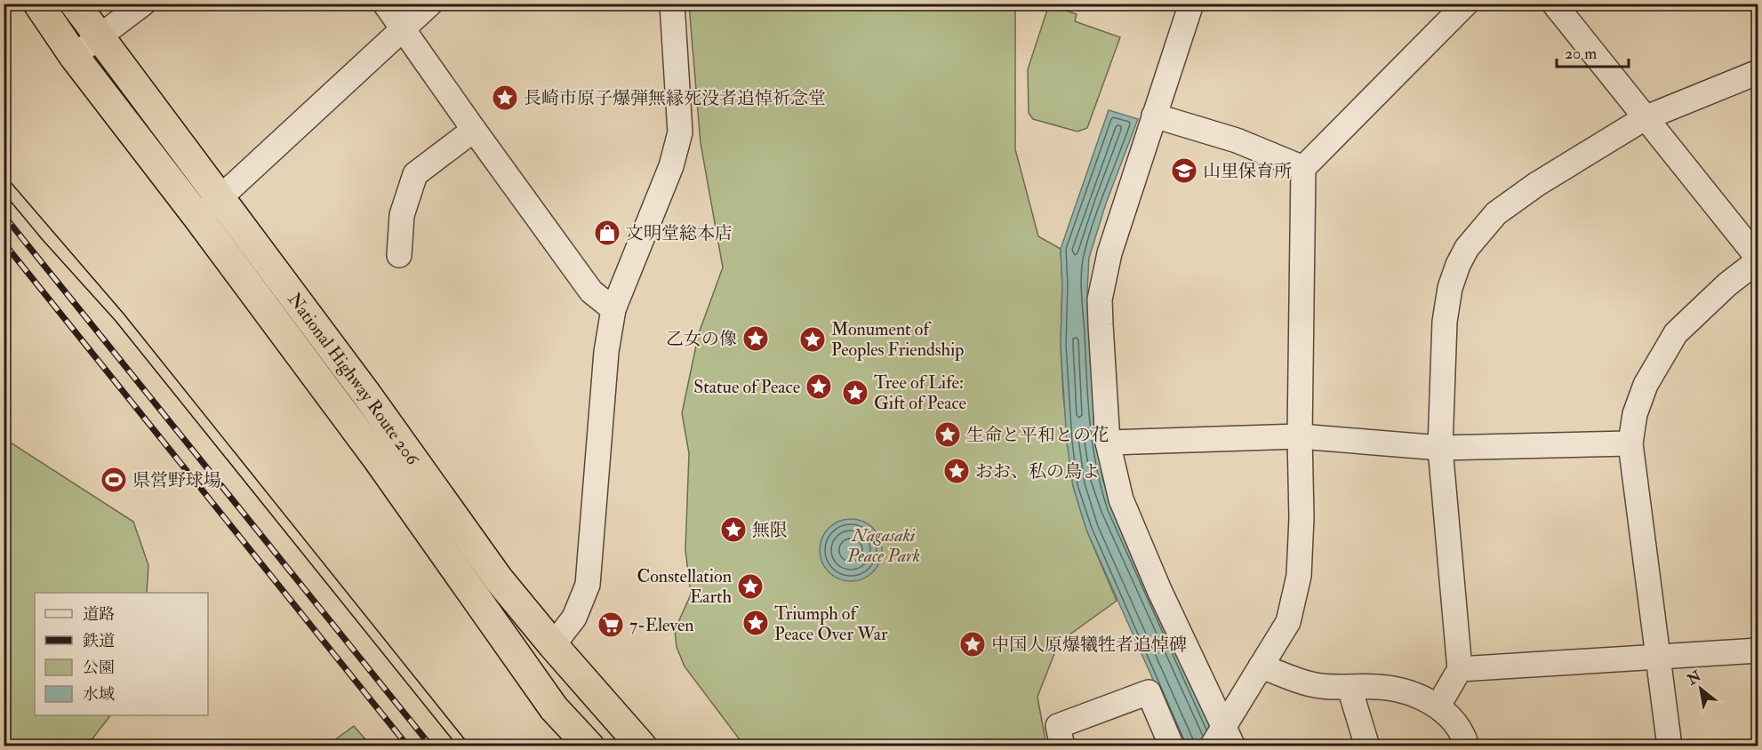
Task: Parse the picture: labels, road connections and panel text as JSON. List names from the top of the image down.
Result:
{
  "streets": {
    "highway": ["National Highway Route 206"]
  },
  "parks": ["Nagasaki Peace Park"],
  "places": {
    "place": [
      "長崎市原子爆弾無縁死没者追悼祈念堂",
      "乙女の像",
      "Monument of Peoples Friendship",
      "Statue of Peace",
      "Tree of Life: Gift of Peace",
      "生命と平和との花",
      "おお、私の鳥よ",
      "無限",
      "Constellation Earth",
      "Triumph of Peace Over War",
      "中国人原爆犧牲者追悼碑"
    ],
    "school or university": ["山里保育所"],
    "shop": ["文明堂総本店"],
    "sports": ["県営野球場"],
    "supermarket": ["7-Eleven"]
  },
  "legend": [
    "道路",
    "鉄道",
    "公園",
    "水域"
  ],
  "scale_bar": "20 m",
  "north": "top left"
}
